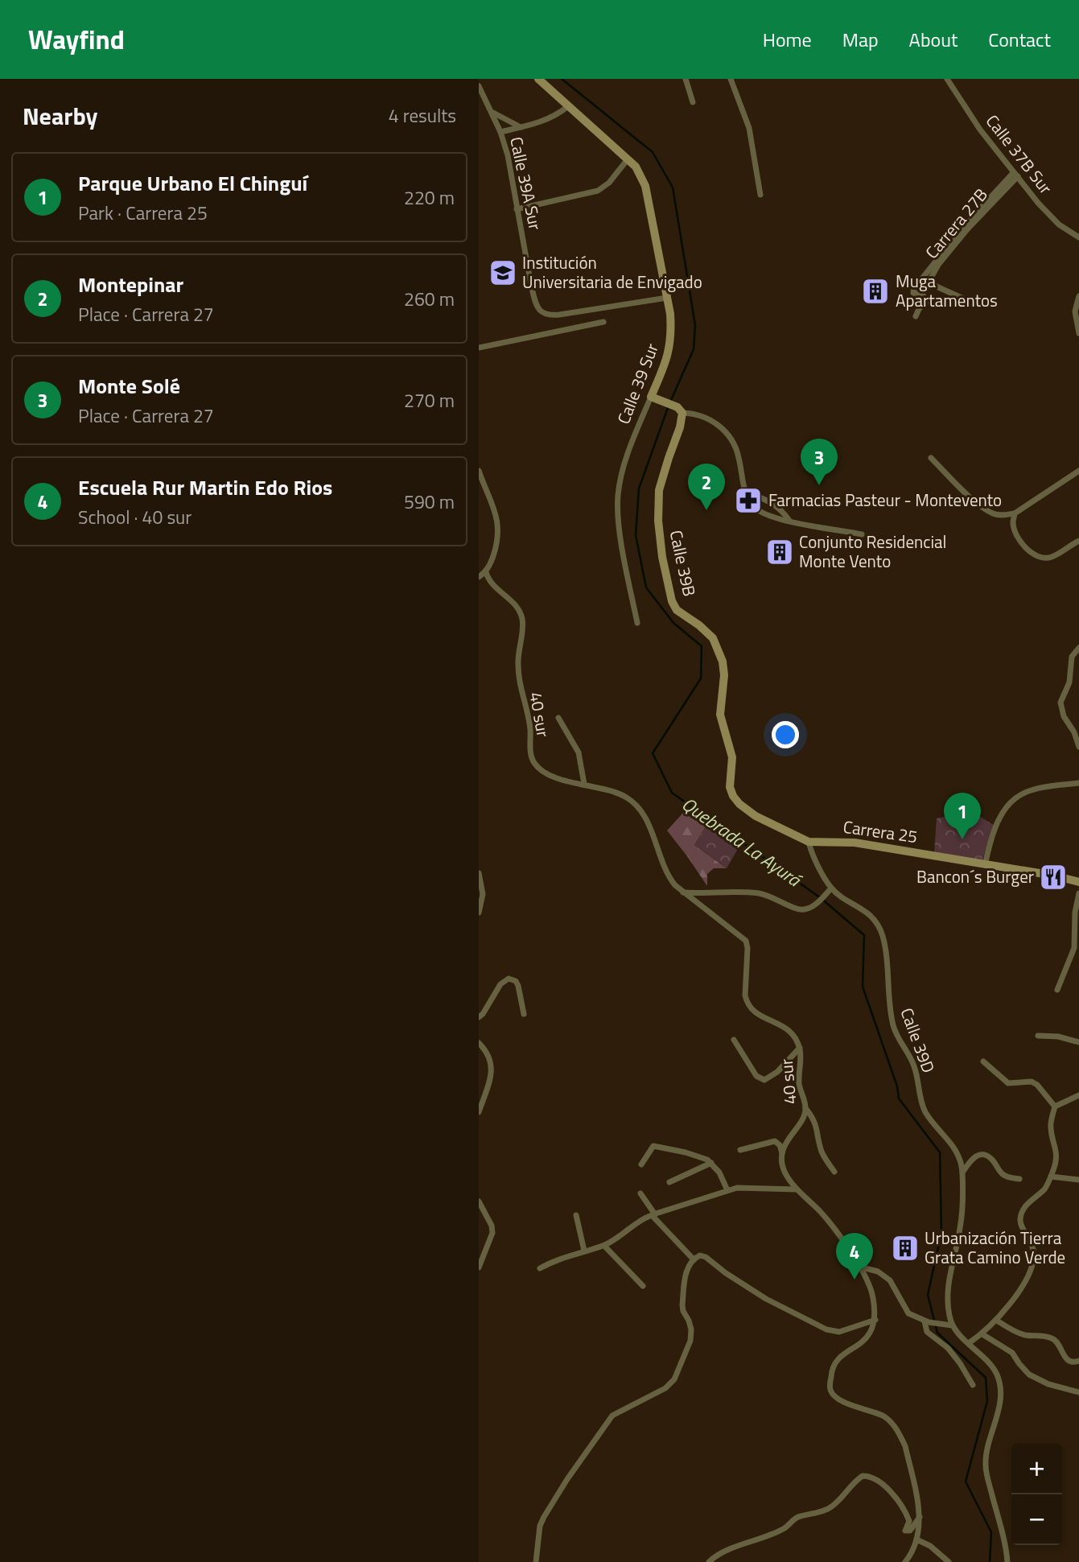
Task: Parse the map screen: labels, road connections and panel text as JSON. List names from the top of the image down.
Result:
{
  "streets": {
    "street": [
      "Calle 37B Sur",
      "Calle 39A Sur",
      "Carrera 27B",
      "Calle 39 Sur",
      "Calle 39B",
      "40 sur",
      "Carrera 25",
      "Calle 39D"
    ]
  },
  "crossings": [
    ["Calle 37B Sur", "Carrera 27B"],
    ["Calle 39B", "Carrera 25"]
  ],
  "water": ["Quebrada La Ayurá"],
  "places": {
    "school or university": ["Institución Universitaria de Envigado"],
    "building": ["Muga Apartamentos", "Conjunto Residencial Monte Vento", "Urbanización Tierra Grata Camino Verde"],
    "pharmacy": ["Farmacias Pasteur - Montevento"],
    "restaurant": ["Bancon´s Burger"]
  },
  "page": {
    "header": "Wayfind",
    "nav": [
      "Home",
      "Map",
      "About",
      "Contact"
    ],
    "heading": ["Nearby", "4 results"],
    "list": [
      {
        "mark": "1",
        "name": "Parque Urbano El Chinguí",
        "note": "Park · Carrera 25",
        "value": "220 m"
      },
      {
        "mark": "2",
        "name": "Montepinar",
        "note": "Place · Carrera 27",
        "value": "260 m"
      },
      {
        "mark": "3",
        "name": "Monte Solé",
        "note": "Place · Carrera 27",
        "value": "270 m"
      },
      {
        "mark": "4",
        "name": "Escuela Rur Martin Edo Rios",
        "note": "School · 40 sur",
        "value": "590 m"
      }
    ],
    "pins": [
      "3",
      "2",
      "1",
      "4"
    ],
    "map_buttons": ["+", "−"]
  }
}
